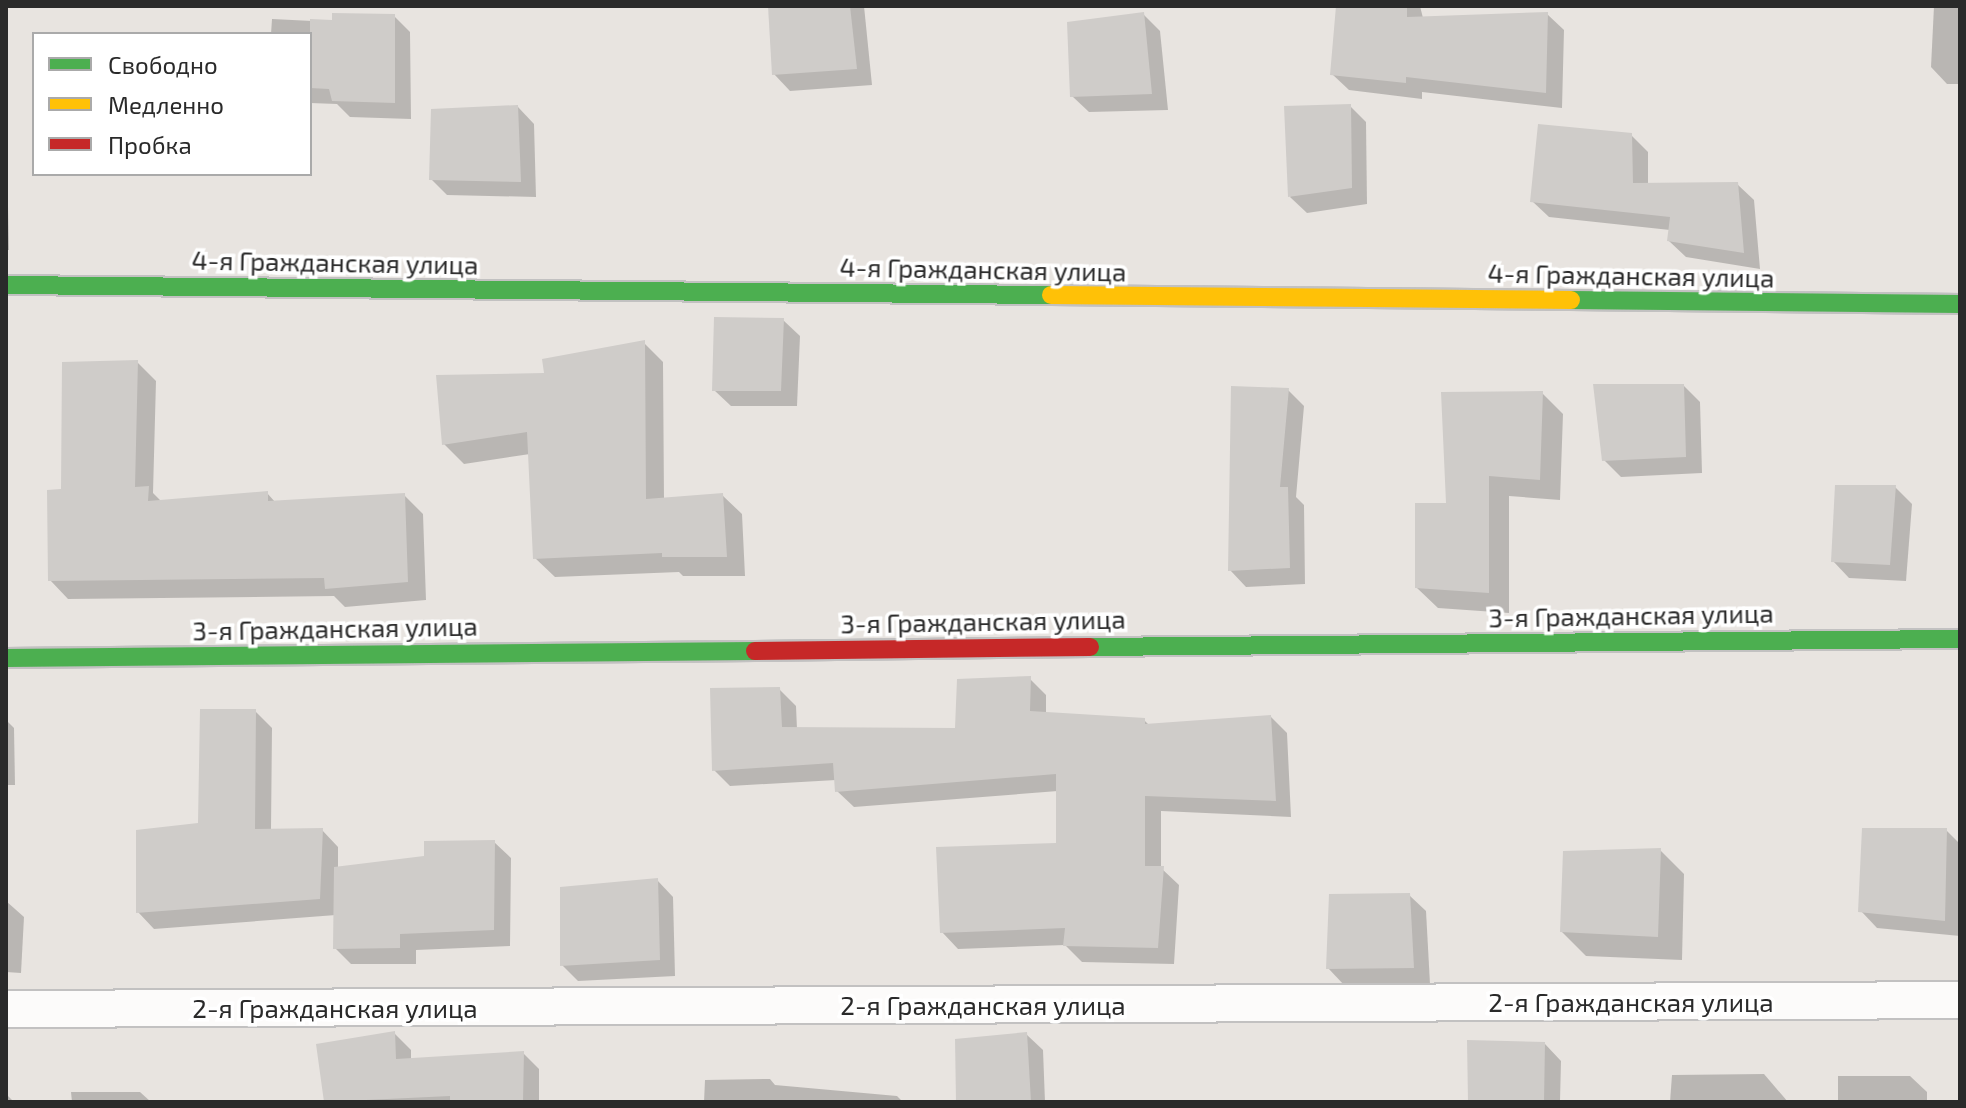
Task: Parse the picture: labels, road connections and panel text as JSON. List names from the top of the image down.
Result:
{
  "streets": {
    "street": ["4-я Гражданская улица", "3-я Гражданская улица", "2-я Гражданская улица"]
  },
  "legend": ["Свободно", "Медленно", "Пробка"]
}
